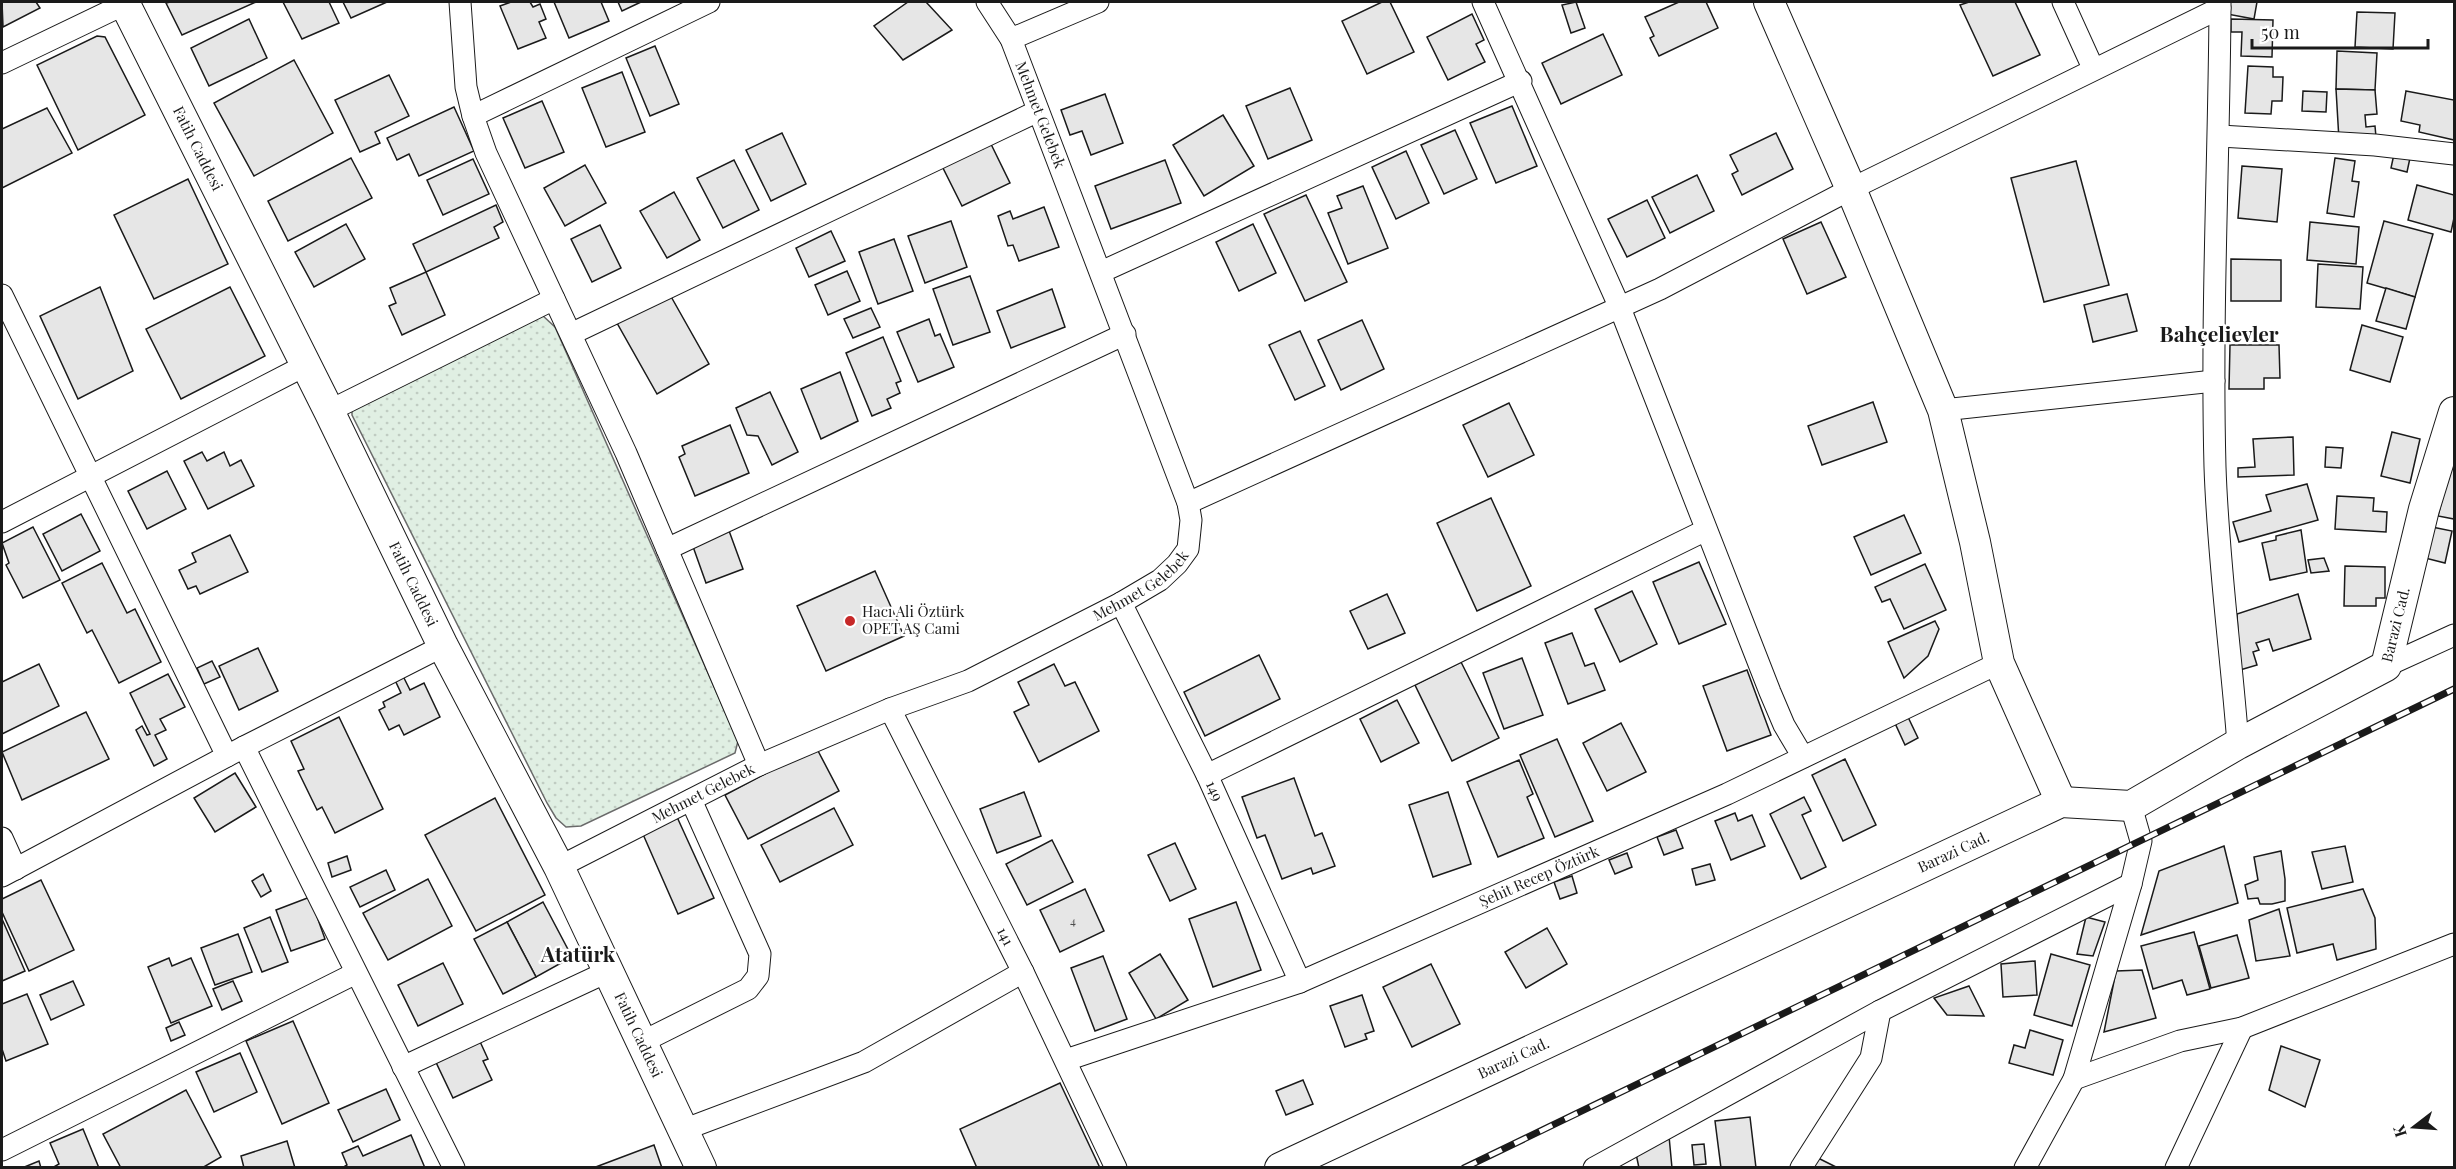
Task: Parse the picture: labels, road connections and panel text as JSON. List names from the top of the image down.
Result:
{
  "streets": {
    "street": [
      "Mehmet Gelebek",
      "Fatih Caddesi",
      "Barazi Cad.",
      "149",
      "Şehit Recep Öztürk",
      "141"
    ]
  },
  "crossings": [
    ["Mehmet Gelebek", "Fatih Caddesi"],
    ["Mehmet Gelebek", "149"],
    ["Mehmet Gelebek", "141"],
    ["149", "Şehit Recep Öztürk"],
    ["Şehit Recep Öztürk", "141"]
  ],
  "districts": ["Bahçelievler", "Atatürk"],
  "places": ["Hacı Ali Öztürk OPET AŞ Cami"],
  "house_numbers": ["4"],
  "scale_bar": "50 m",
  "north": "left"
}
